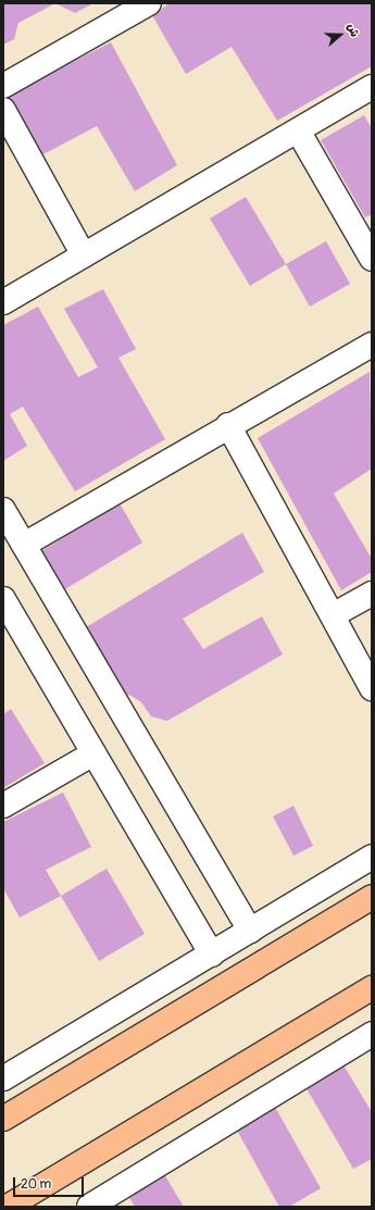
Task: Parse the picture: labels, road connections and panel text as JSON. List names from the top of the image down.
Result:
{
  "scale_bar": "20 m",
  "north": "right"
}
